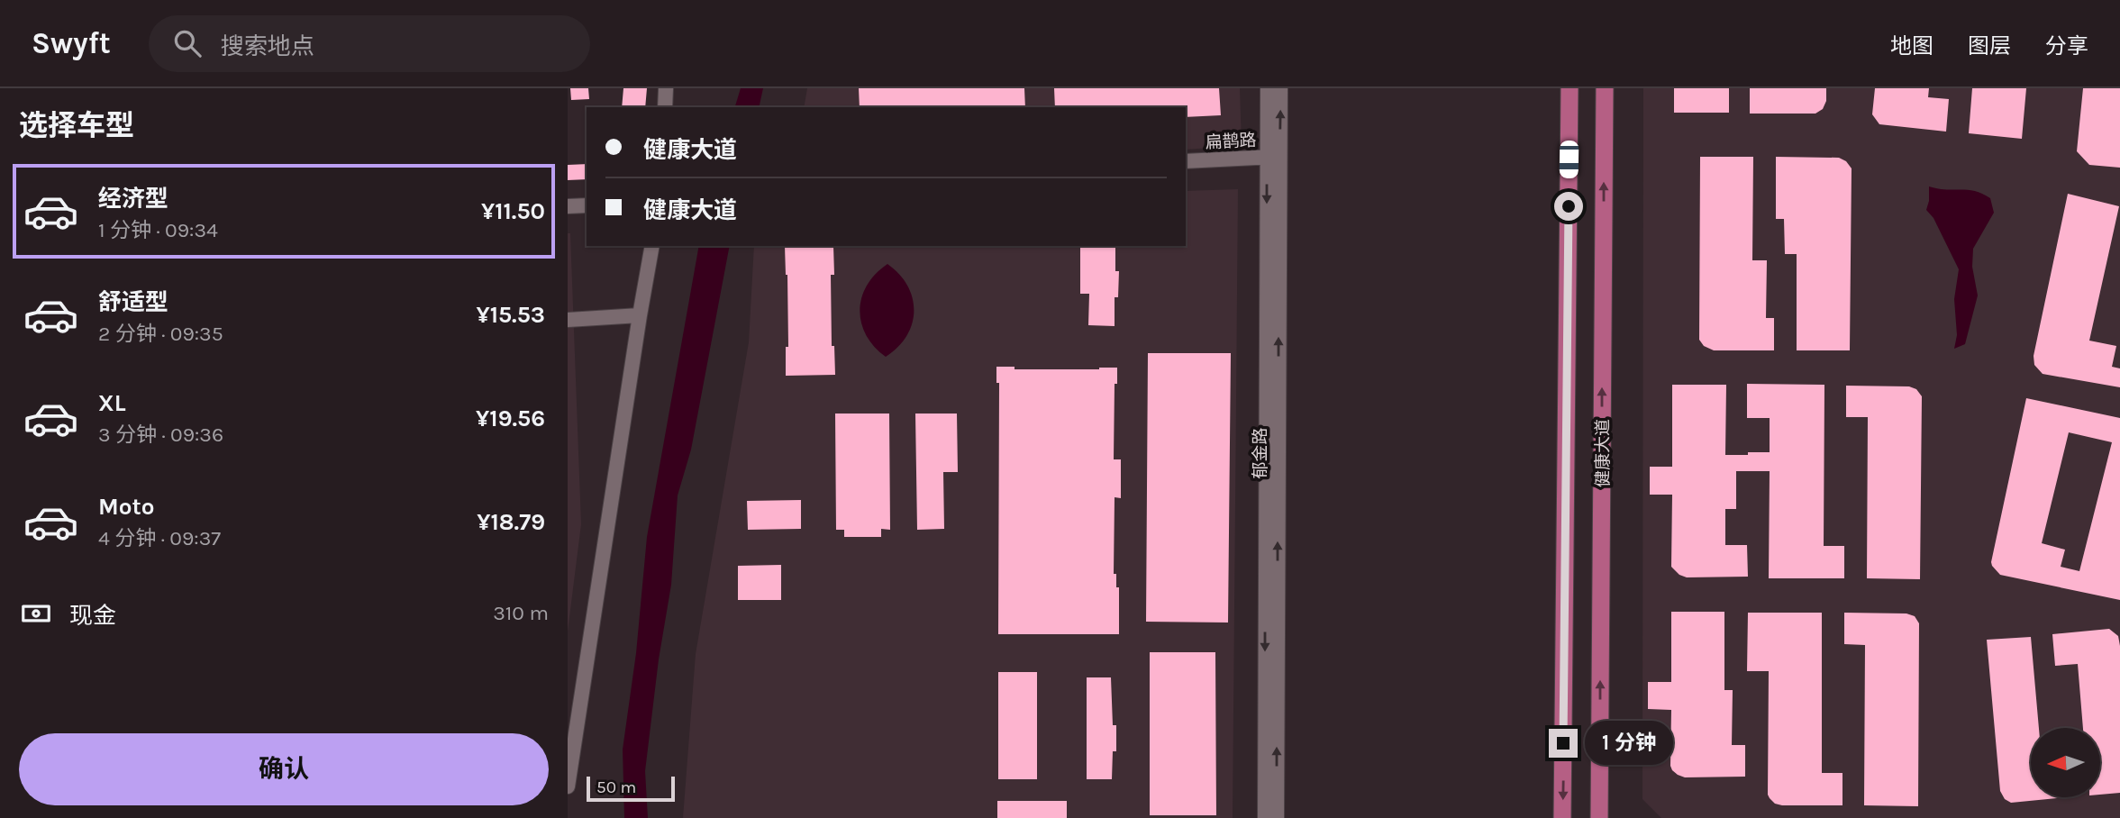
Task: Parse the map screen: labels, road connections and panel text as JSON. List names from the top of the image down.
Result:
{
  "streets": {
    "main road": ["健康大道"],
    "street": ["扁鹊路", "郁金路"]
  },
  "crossings": [
    ["扁鹊路", "郁金路"]
  ],
  "scale_bar": "50 m",
  "north": "left",
  "page": {
    "header": "Swyft",
    "search": "搜索地点",
    "nav": ["地图", "图层", "分享"],
    "heading": "选择车型",
    "banner": ["健康大道", "健康大道"],
    "list": [
      {
        "name": "经济型",
        "note": "1 分钟 · 09:34",
        "value": "¥11.50"
      },
      {
        "name": "舒适型",
        "note": "2 分钟 · 09:35",
        "value": "¥15.53"
      },
      {
        "name": "XL",
        "note": "3 分钟 · 09:36",
        "value": "¥19.56"
      },
      {
        "name": "Moto",
        "note": "4 分钟 · 09:37",
        "value": "¥18.79"
      }
    ],
    "pay": ["现金", "310 m"],
    "buttons": "确认",
    "bubble": "1 分钟",
    "scale": "50 m"
  }
}
